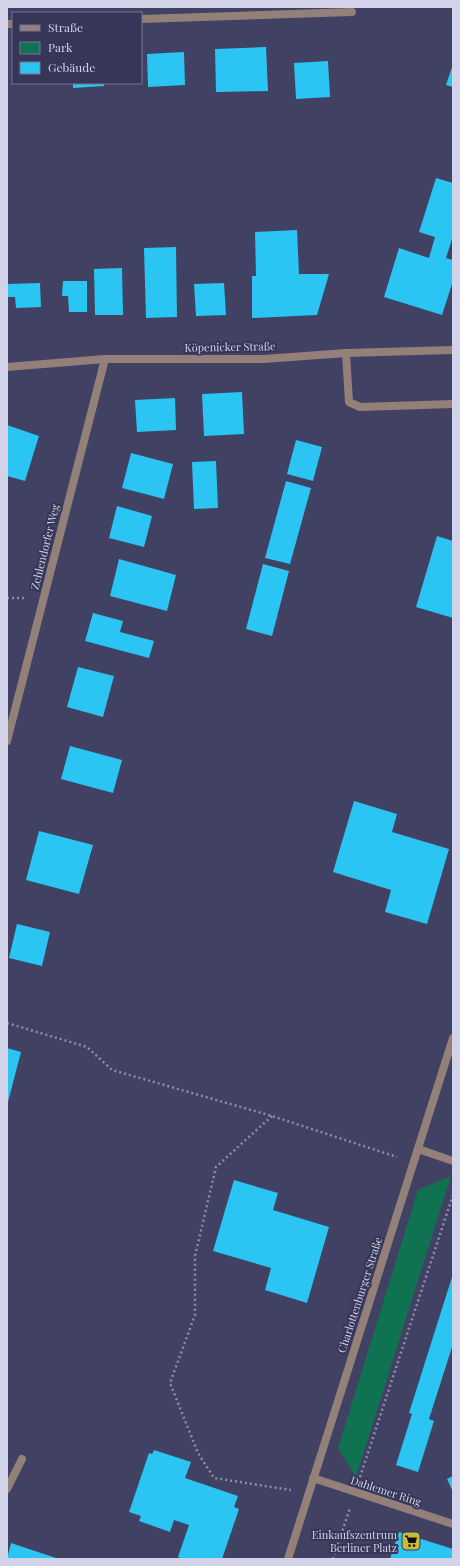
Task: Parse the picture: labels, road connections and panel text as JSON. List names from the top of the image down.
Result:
{
  "streets": {
    "street": [
      "Köpenicker Straße",
      "Zehlendorfer Weg",
      "Charlottenburger Straße",
      "Dahlemer Ring"
    ]
  },
  "crossings": [
    ["Köpenicker Straße", "Zehlendorfer Weg"],
    ["Charlottenburger Straße", "Dahlemer Ring"]
  ],
  "places": {
    "supermarket": ["Einkaufszentrum Berliner Platz"]
  },
  "legend": ["Straße", "Park", "Gebäude"]
}
